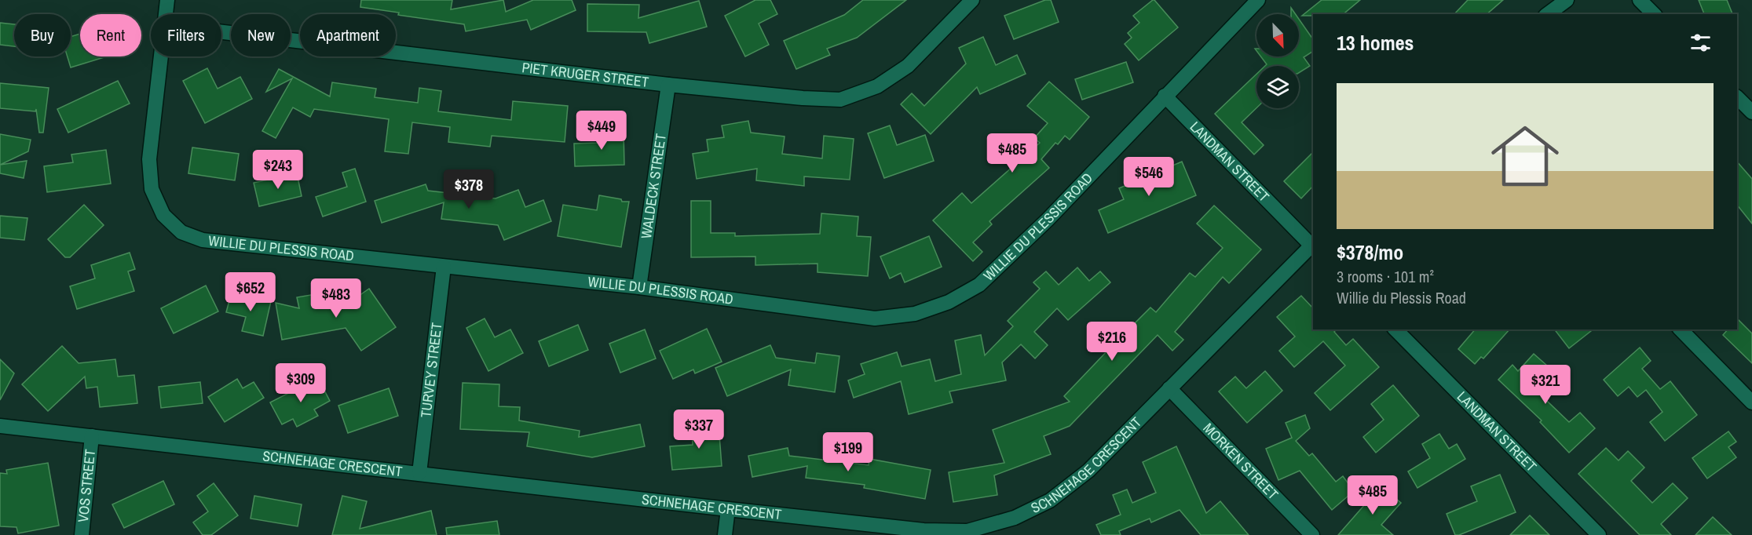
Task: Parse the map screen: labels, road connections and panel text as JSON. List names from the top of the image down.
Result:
{
  "streets": {
    "street": [
      "PIET KRUGER STREET",
      "LANDMAN STREET",
      "WALDECK STREET",
      "WILLIE DU PLESSIS ROAD",
      "TURVEY STREET",
      "MORKEN STREET",
      "SCHNEHAGE CRESCENT",
      "VOS STREET"
    ]
  },
  "crossings": [
    ["PIET KRUGER STREET", "WALDECK STREET"],
    ["LANDMAN STREET", "WILLIE DU PLESSIS ROAD"],
    ["WALDECK STREET", "WILLIE DU PLESSIS ROAD"],
    ["WILLIE DU PLESSIS ROAD", "TURVEY STREET"],
    ["TURVEY STREET", "SCHNEHAGE CRESCENT"],
    ["MORKEN STREET", "SCHNEHAGE CRESCENT"],
    ["SCHNEHAGE CRESCENT", "VOS STREET"]
  ],
  "north": "bottom right",
  "page": {
    "chip": [
      "Buy",
      "Rent",
      "Filters",
      "New",
      "Apartment"
    ],
    "heading": "13 homes",
    "list": [
      {
        "name": "$378/mo",
        "note": "3 rooms · 101 m² · Willie du Plessis Road"
      }
    ],
    "price": [
      "$449",
      "$485",
      "$243",
      "$546",
      "$378",
      "$652",
      "$483",
      "$216",
      "$309",
      "$321",
      "$337",
      "$199",
      "$485"
    ]
  }
}
